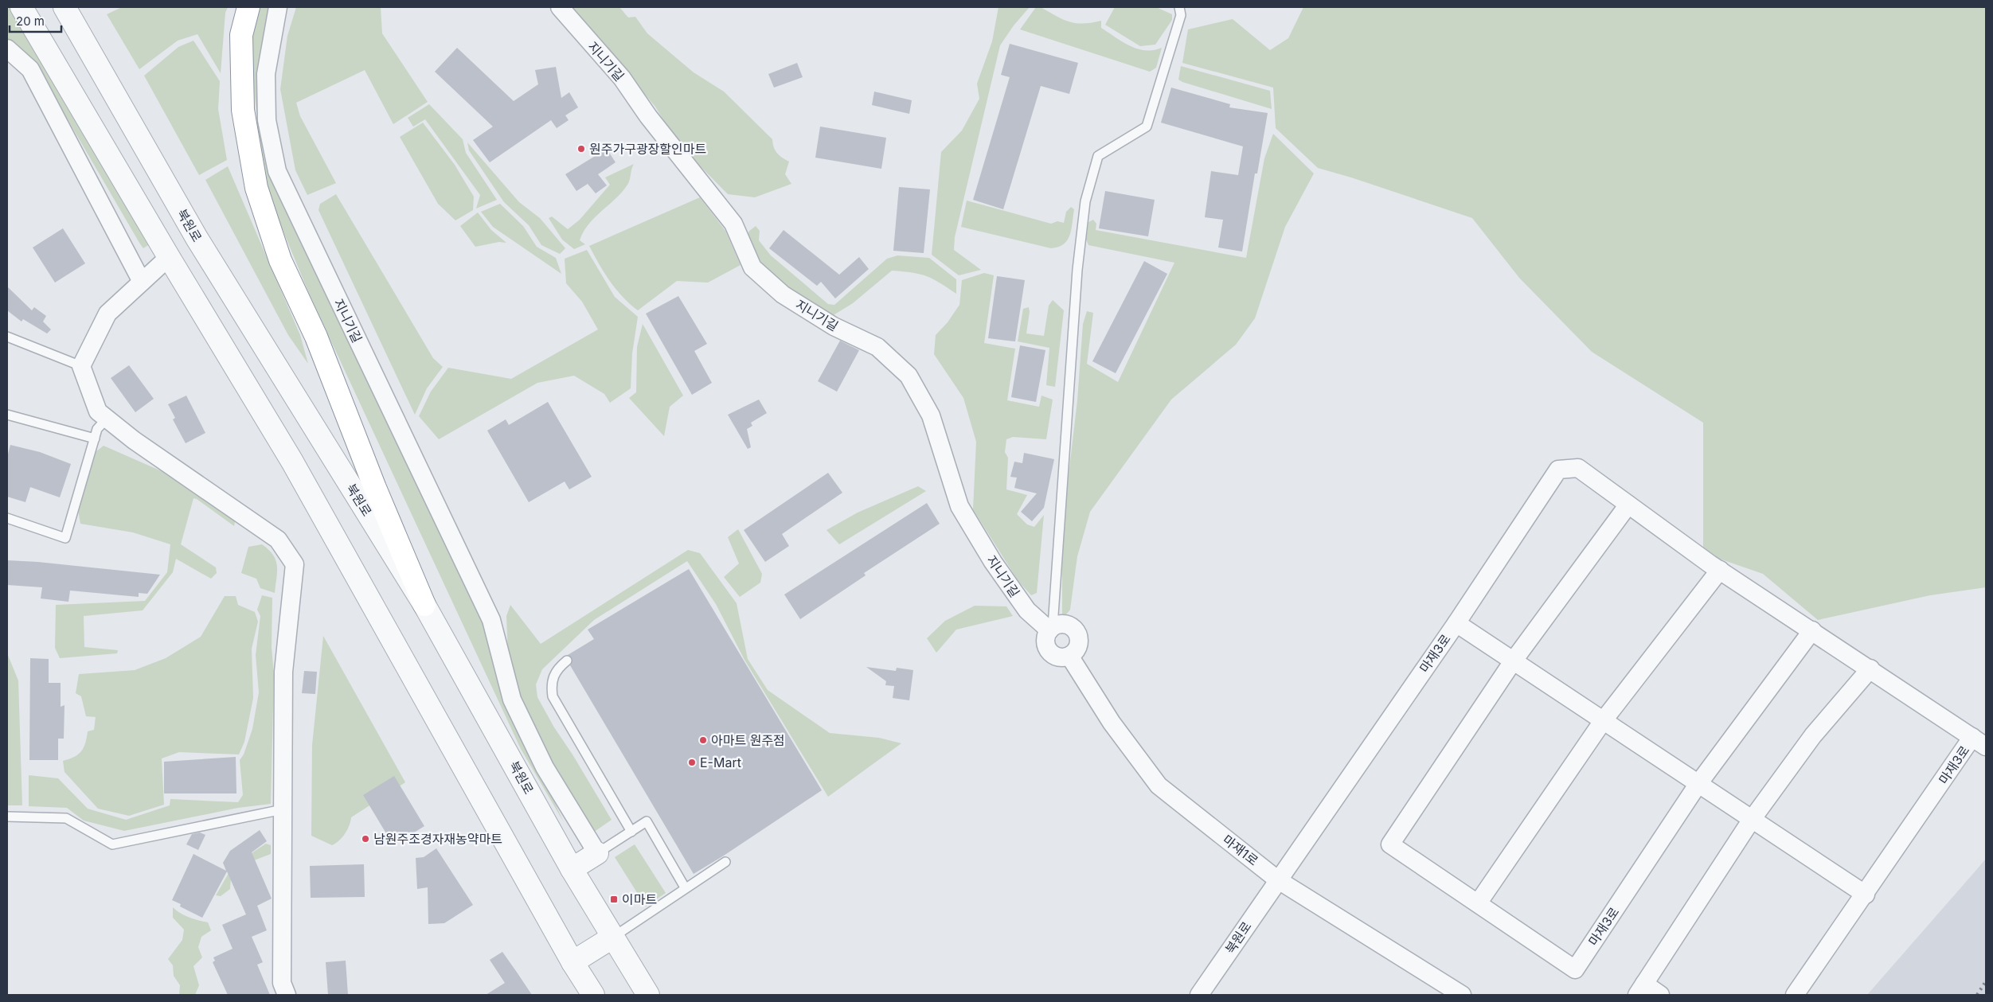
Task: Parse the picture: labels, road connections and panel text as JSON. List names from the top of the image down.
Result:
{
  "streets": {
    "street": [
      "지니기길",
      "북원로",
      "마재3로",
      "마재1로"
    ]
  },
  "crossings": [
    ["지니기길", "마재1로"],
    ["북원로", "마재3로"],
    ["북원로", "마재1로"],
    ["마재3로", "마재1로"]
  ],
  "places": {
    "other": [
      "원주가구광장할인마트",
      "아마트 원주점",
      "E-Mart",
      "남원주조경자재농약마트"
    ],
    "transit": ["이마트"]
  },
  "scale_bar": "20 m"
}
